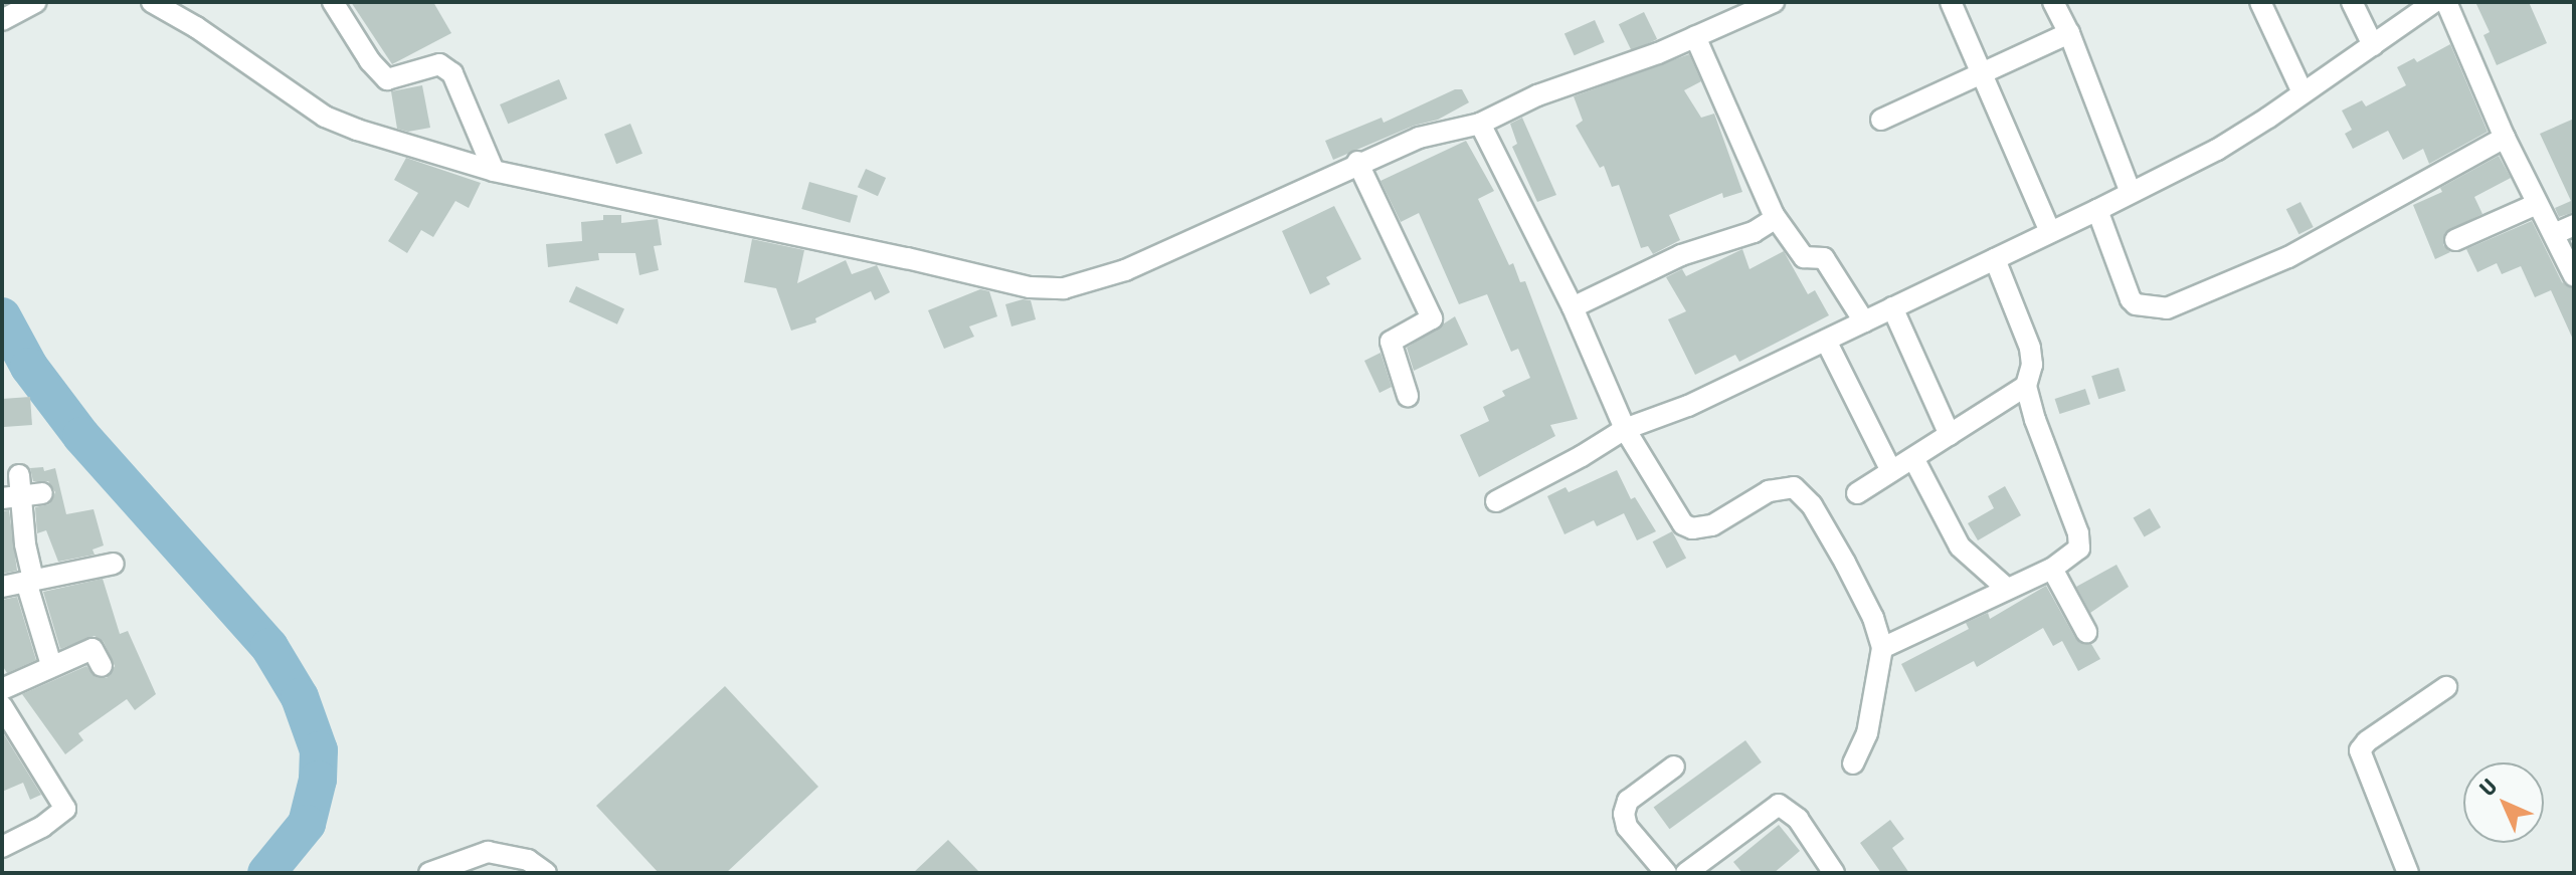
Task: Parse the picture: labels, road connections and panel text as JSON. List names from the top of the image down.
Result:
{
  "north": "top left"
}
